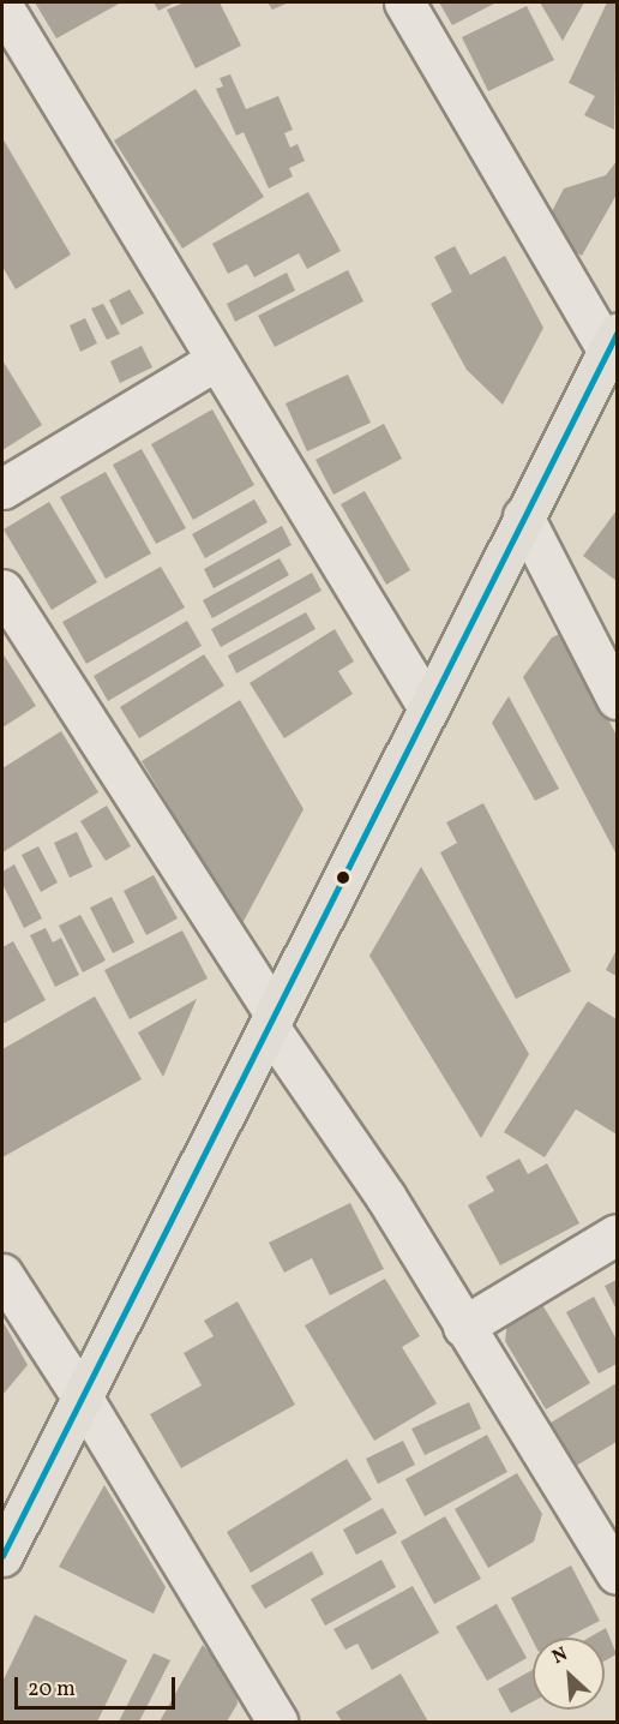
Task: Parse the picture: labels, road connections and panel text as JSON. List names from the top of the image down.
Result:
{
  "scale_bar": "20 m",
  "north": "top left"
}
